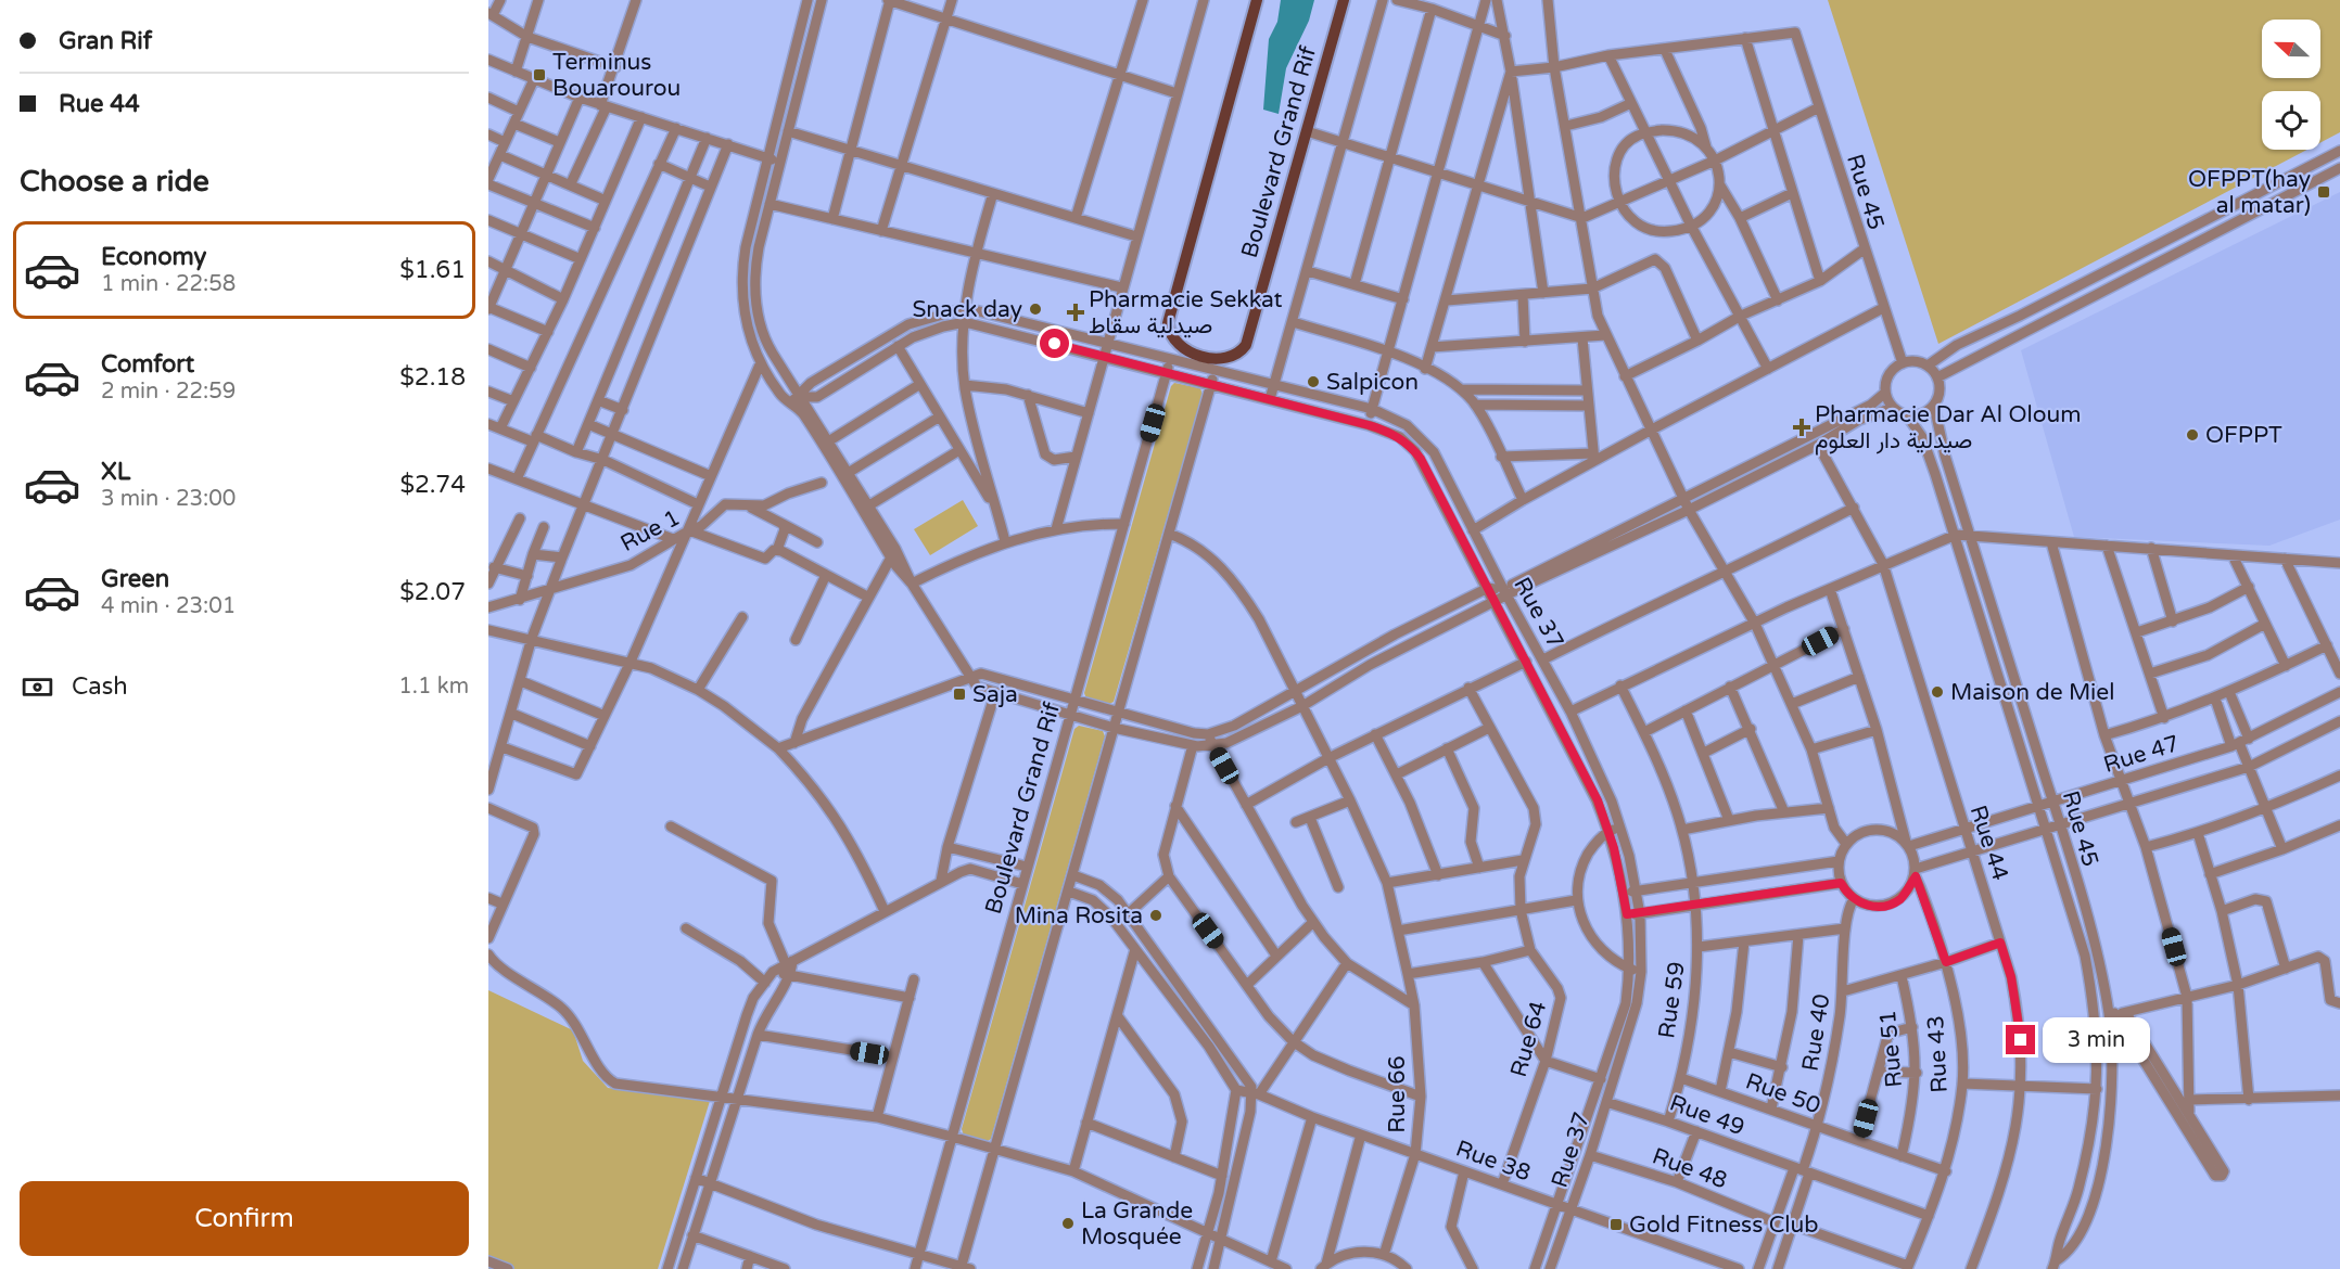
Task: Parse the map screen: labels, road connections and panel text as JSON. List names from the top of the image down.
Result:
{
  "streets": {
    "main road": ["Boulevard Grand Rif"],
    "street": [
      "Rue 45",
      "Rue 1",
      "Rue 37",
      "Rue 47",
      "Rue 44",
      "Rue 59",
      "Rue 40",
      "Rue 64",
      "Rue 51",
      "Rue 43",
      "Rue 50",
      "Rue 66",
      "Rue 49",
      "Rue 38",
      "Rue 48"
    ]
  },
  "crossings": [
    ["Boulevard Grand Rif", "Rue 37"],
    ["Rue 45", "Rue 47"],
    ["Rue 37", "Rue 49"],
    ["Rue 37", "Rue 38"],
    ["Rue 37", "Rue 48"],
    ["Rue 47", "Rue 44"],
    ["Rue 47", "Rue 40"],
    ["Rue 47", "Rue 43"],
    ["Rue 59", "Rue 50"],
    ["Rue 59", "Rue 49"],
    ["Rue 40", "Rue 43"],
    ["Rue 40", "Rue 50"],
    ["Rue 40", "Rue 49"],
    ["Rue 40", "Rue 48"],
    ["Rue 64", "Rue 38"],
    ["Rue 51", "Rue 50"],
    ["Rue 43", "Rue 50"],
    ["Rue 43", "Rue 49"],
    ["Rue 66", "Rue 38"]
  ],
  "places": {
    "transit": [
      "Terminus Bouarourou",
      "OFPPT(hay al matar)",
      "Saja",
      "Gold Fitness Club"
    ],
    "other": [
      "Snack day",
      "Salpicon",
      "OFPPT",
      "Maison de Miel",
      "Mina Rosita",
      "La Grande Mosquée"
    ],
    "health": ["Pharmacie Sekkat صيدلية سقاط", "Pharmacie Dar Al Oloum صيدلية دار العلوم"]
  },
  "north": "left",
  "page": {
    "banner": ["Gran Rif", "Rue 44"],
    "heading": "Choose a ride",
    "list": [
      {
        "name": "Economy",
        "note": "1 min · 22:58",
        "value": "$1.61"
      },
      {
        "name": "Comfort",
        "note": "2 min · 22:59",
        "value": "$2.18"
      },
      {
        "name": "XL",
        "note": "3 min · 23:00",
        "value": "$2.74"
      },
      {
        "name": "Green",
        "note": "4 min · 23:01",
        "value": "$2.07"
      }
    ],
    "pay": ["Cash", "1.1 km"],
    "bubble": "3 min",
    "buttons": "Confirm"
  }
}
